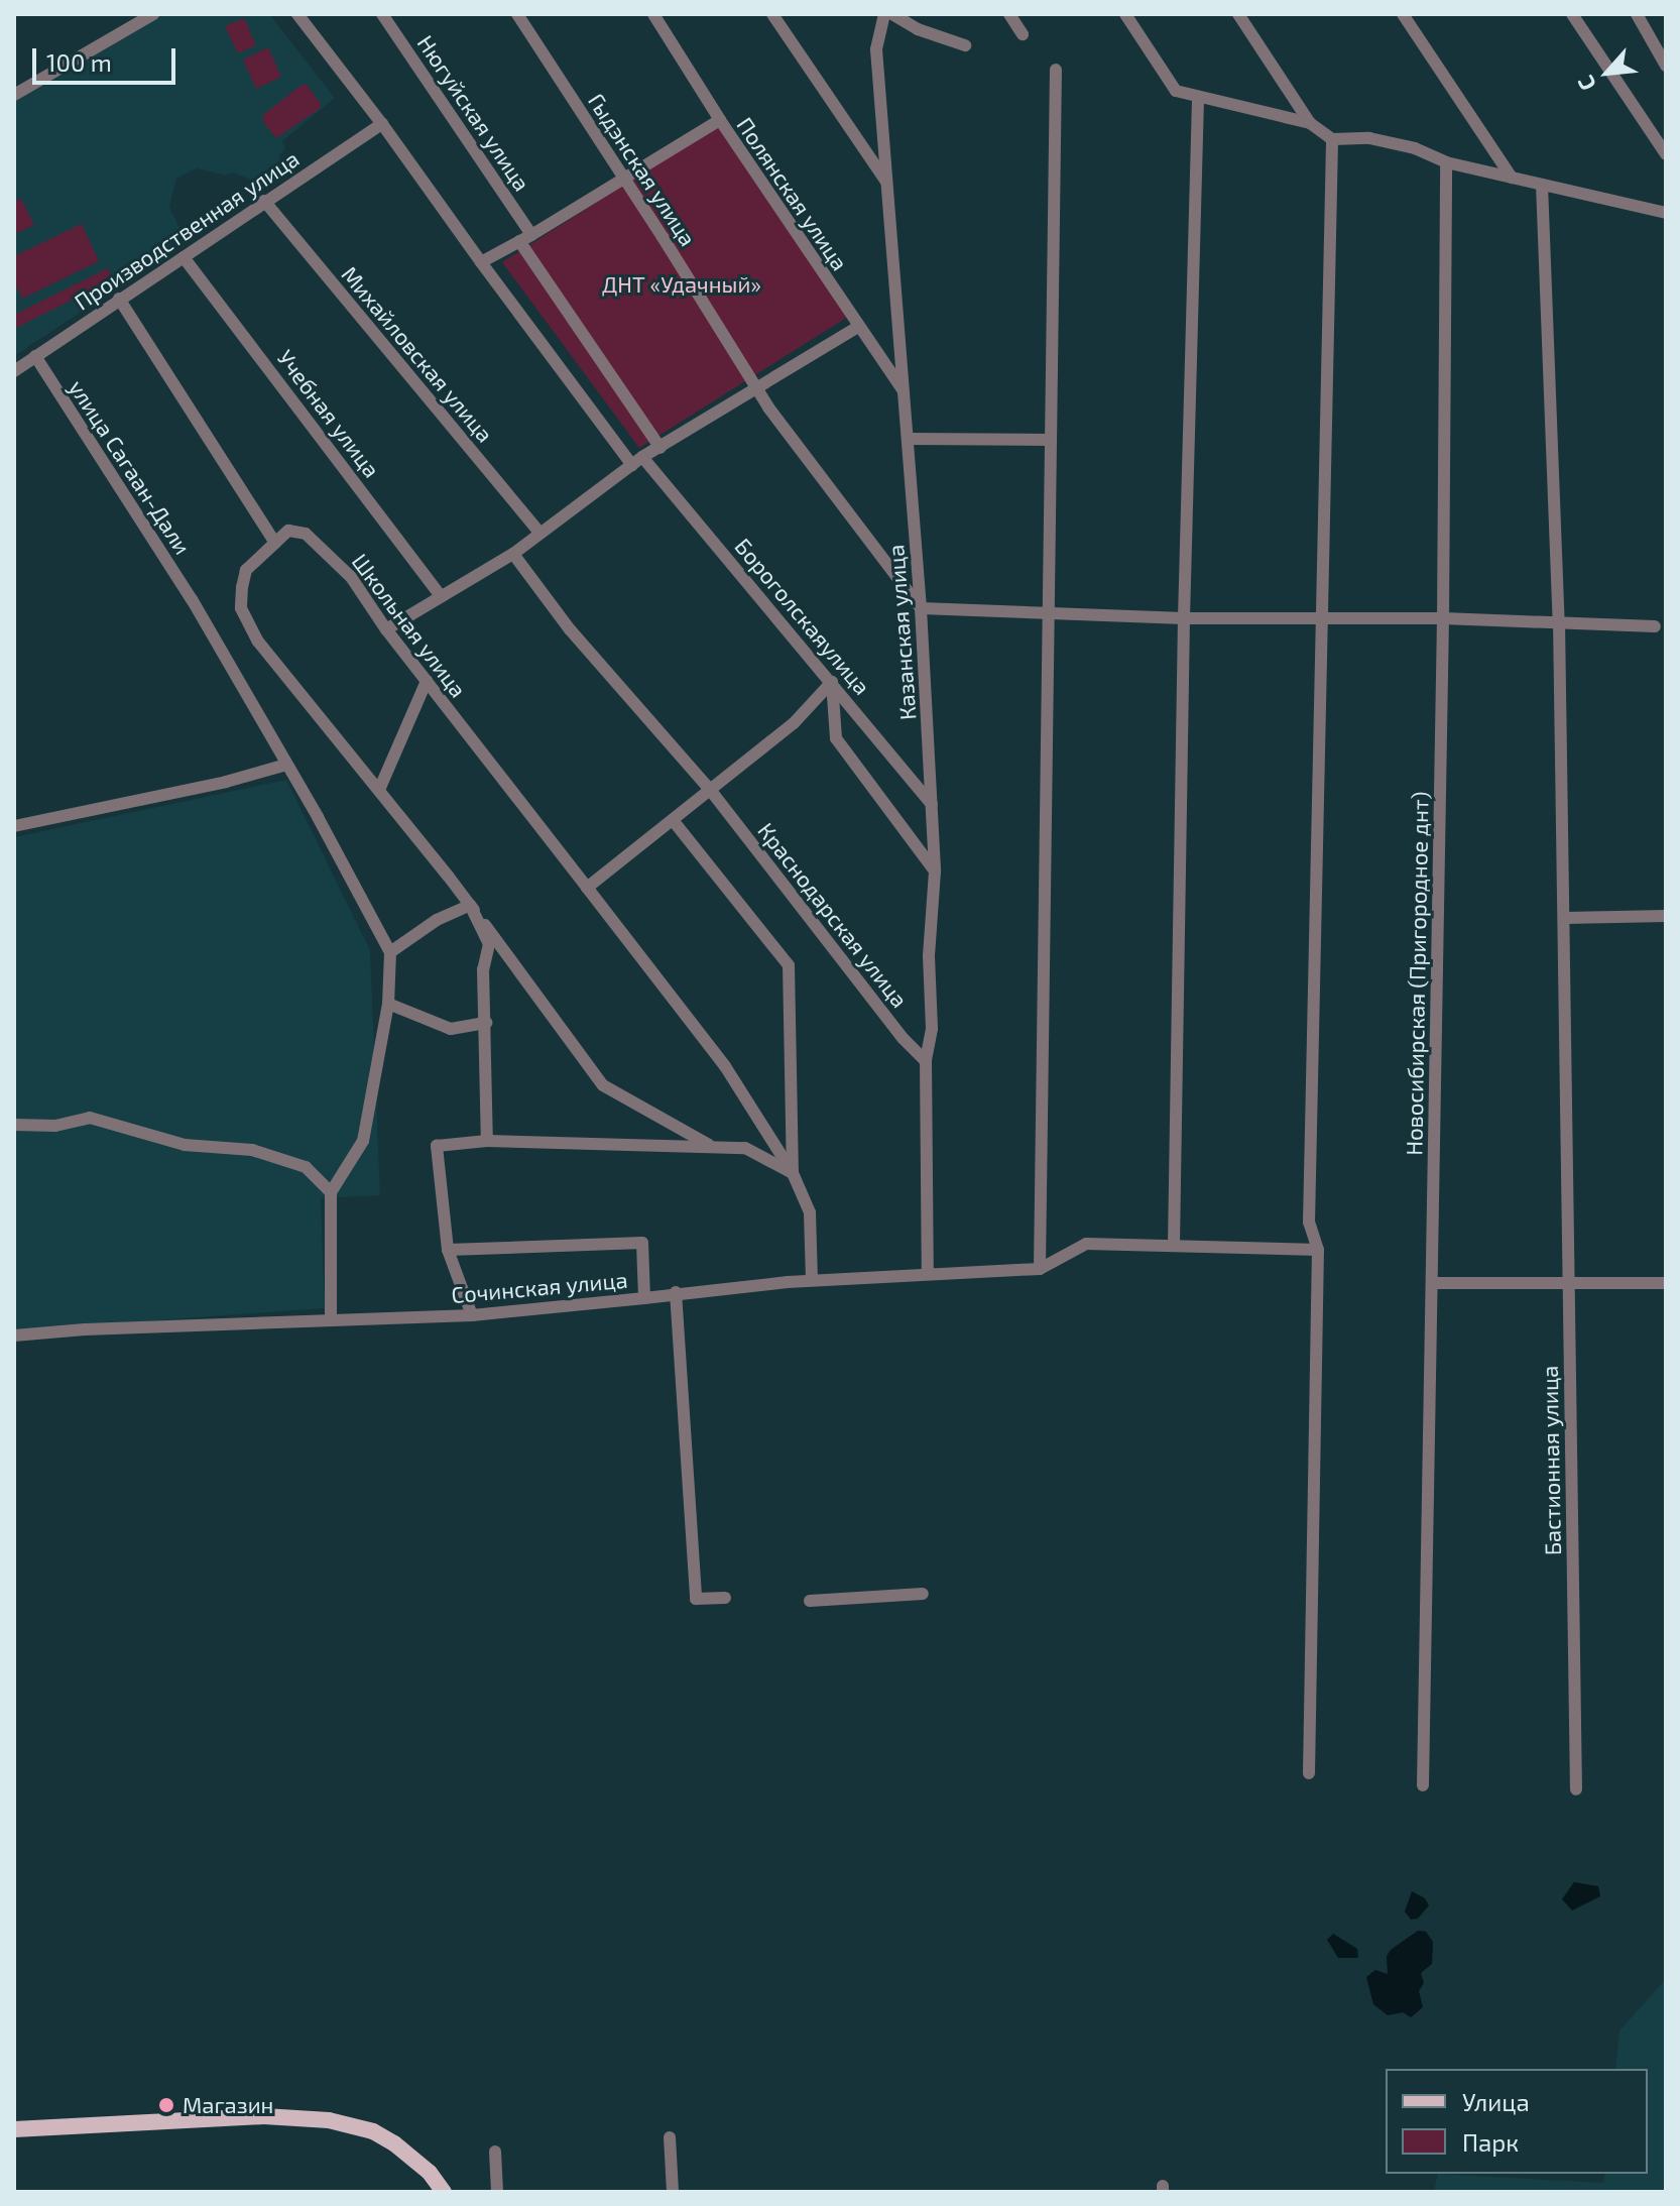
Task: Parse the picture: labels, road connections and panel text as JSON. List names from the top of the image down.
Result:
{
  "streets": {
    "street": [
      "Нюгуйская улица",
      "Гыдэнская улица",
      "Полянская улица",
      "Производственная улица",
      "Михайловская улица",
      "Учебная улица",
      "улица Сагаан-Дали",
      "Бороголскаяулица",
      "Школьная улица",
      "Казанская улица",
      "Краснодарская улица",
      "Новосибирская (Пригородное днт)",
      "Сочинская улица",
      "Бастионная улица"
    ]
  },
  "crossings": [
    ["Гыдэнская улица", "Казанская улица"],
    ["Полянская улица", "Казанская улица"],
    ["Производственная улица", "Михайловская улица"],
    ["Производственная улица", "Учебная улица"],
    ["Производственная улица", "улица Сагаан-Дали"],
    ["Производственная улица", "Бороголскаяулица"],
    ["Бороголскаяулица", "Казанская улица"],
    ["Казанская улица", "Краснодарская улица"]
  ],
  "parks": ["ДНТ «Удачный»"],
  "places": ["Магазин"],
  "legend": ["Улица", "Парк"],
  "scale_bar": "100 m",
  "north": "bottom left"
}
